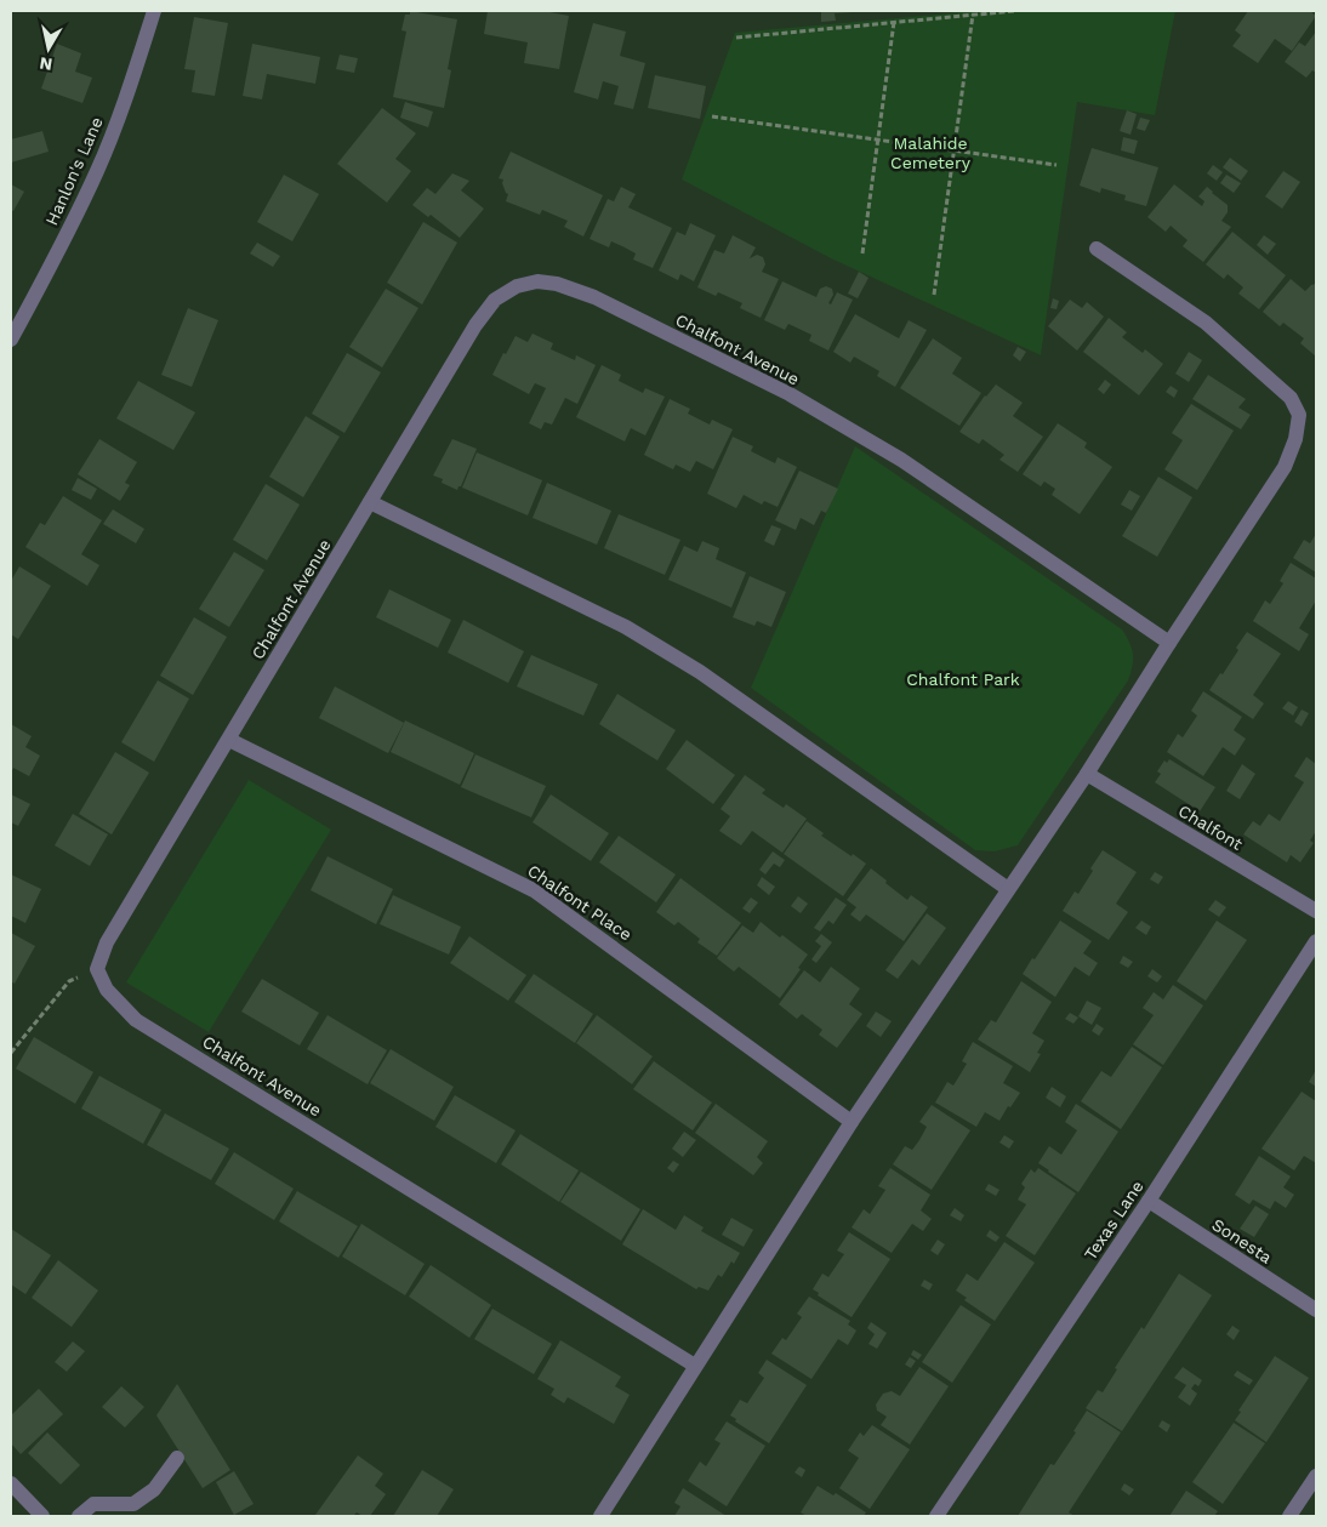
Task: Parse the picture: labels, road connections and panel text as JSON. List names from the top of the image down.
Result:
{
  "streets": {
    "street": [
      "Hanlon's Lane",
      "Chalfont Avenue",
      "Chalfont",
      "Chalfont Place",
      "Texas Lane",
      "Sonesta"
    ]
  },
  "crossings": [
    ["Chalfont Avenue", "Chalfont Place"],
    ["Texas Lane", "Sonesta"]
  ],
  "parks": ["Malahide Cemetery", "Chalfont Park"],
  "north": "bottom"
}
